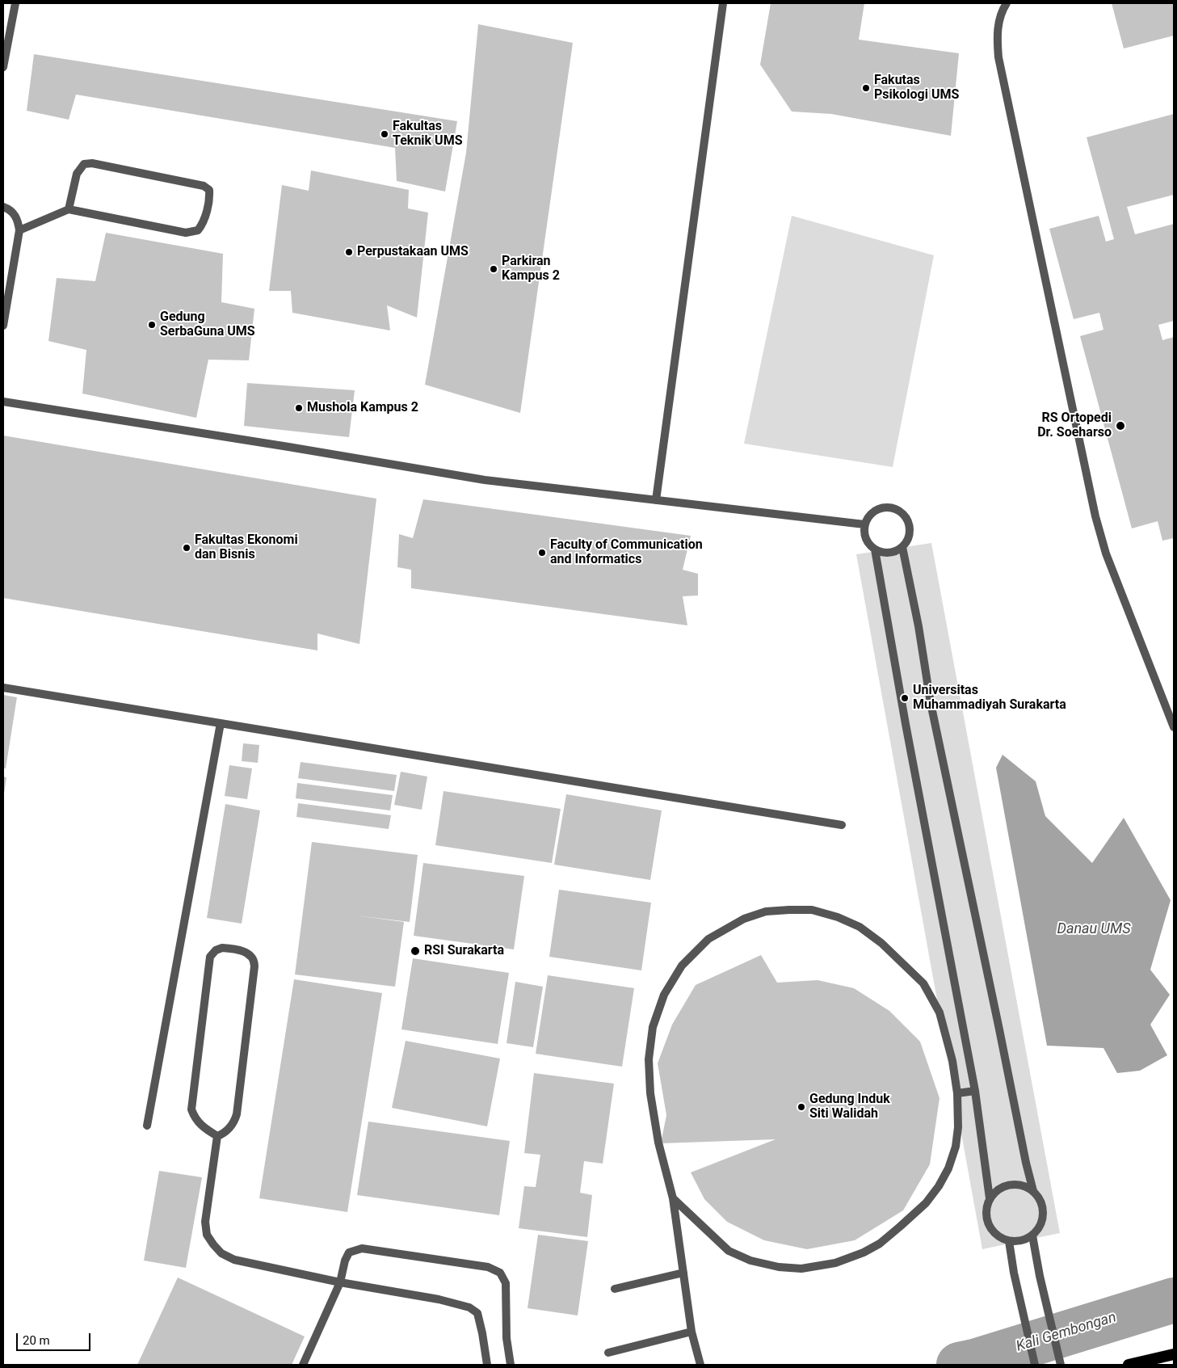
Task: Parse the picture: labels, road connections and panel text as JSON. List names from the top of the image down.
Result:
{
  "water": ["Danau UMS", "Kali Gembongan"],
  "places": [
    "Fakutas Psikologi UMS",
    "Fakultas Teknik UMS",
    "Perpustakaan UMS",
    "Parkiran Kampus 2",
    "Gedung SerbaGuna UMS",
    "Mushola Kampus 2",
    "RS Ortopedi Dr. Soeharso",
    "Fakultas Ekonomi dan Bisnis",
    "Faculty of Communication and Informatics",
    "Universitas Muhammadiyah Surakarta",
    "RSI Surakarta",
    "Gedung Induk Siti Walidah"
  ],
  "scale_bar": "20 m"
}
